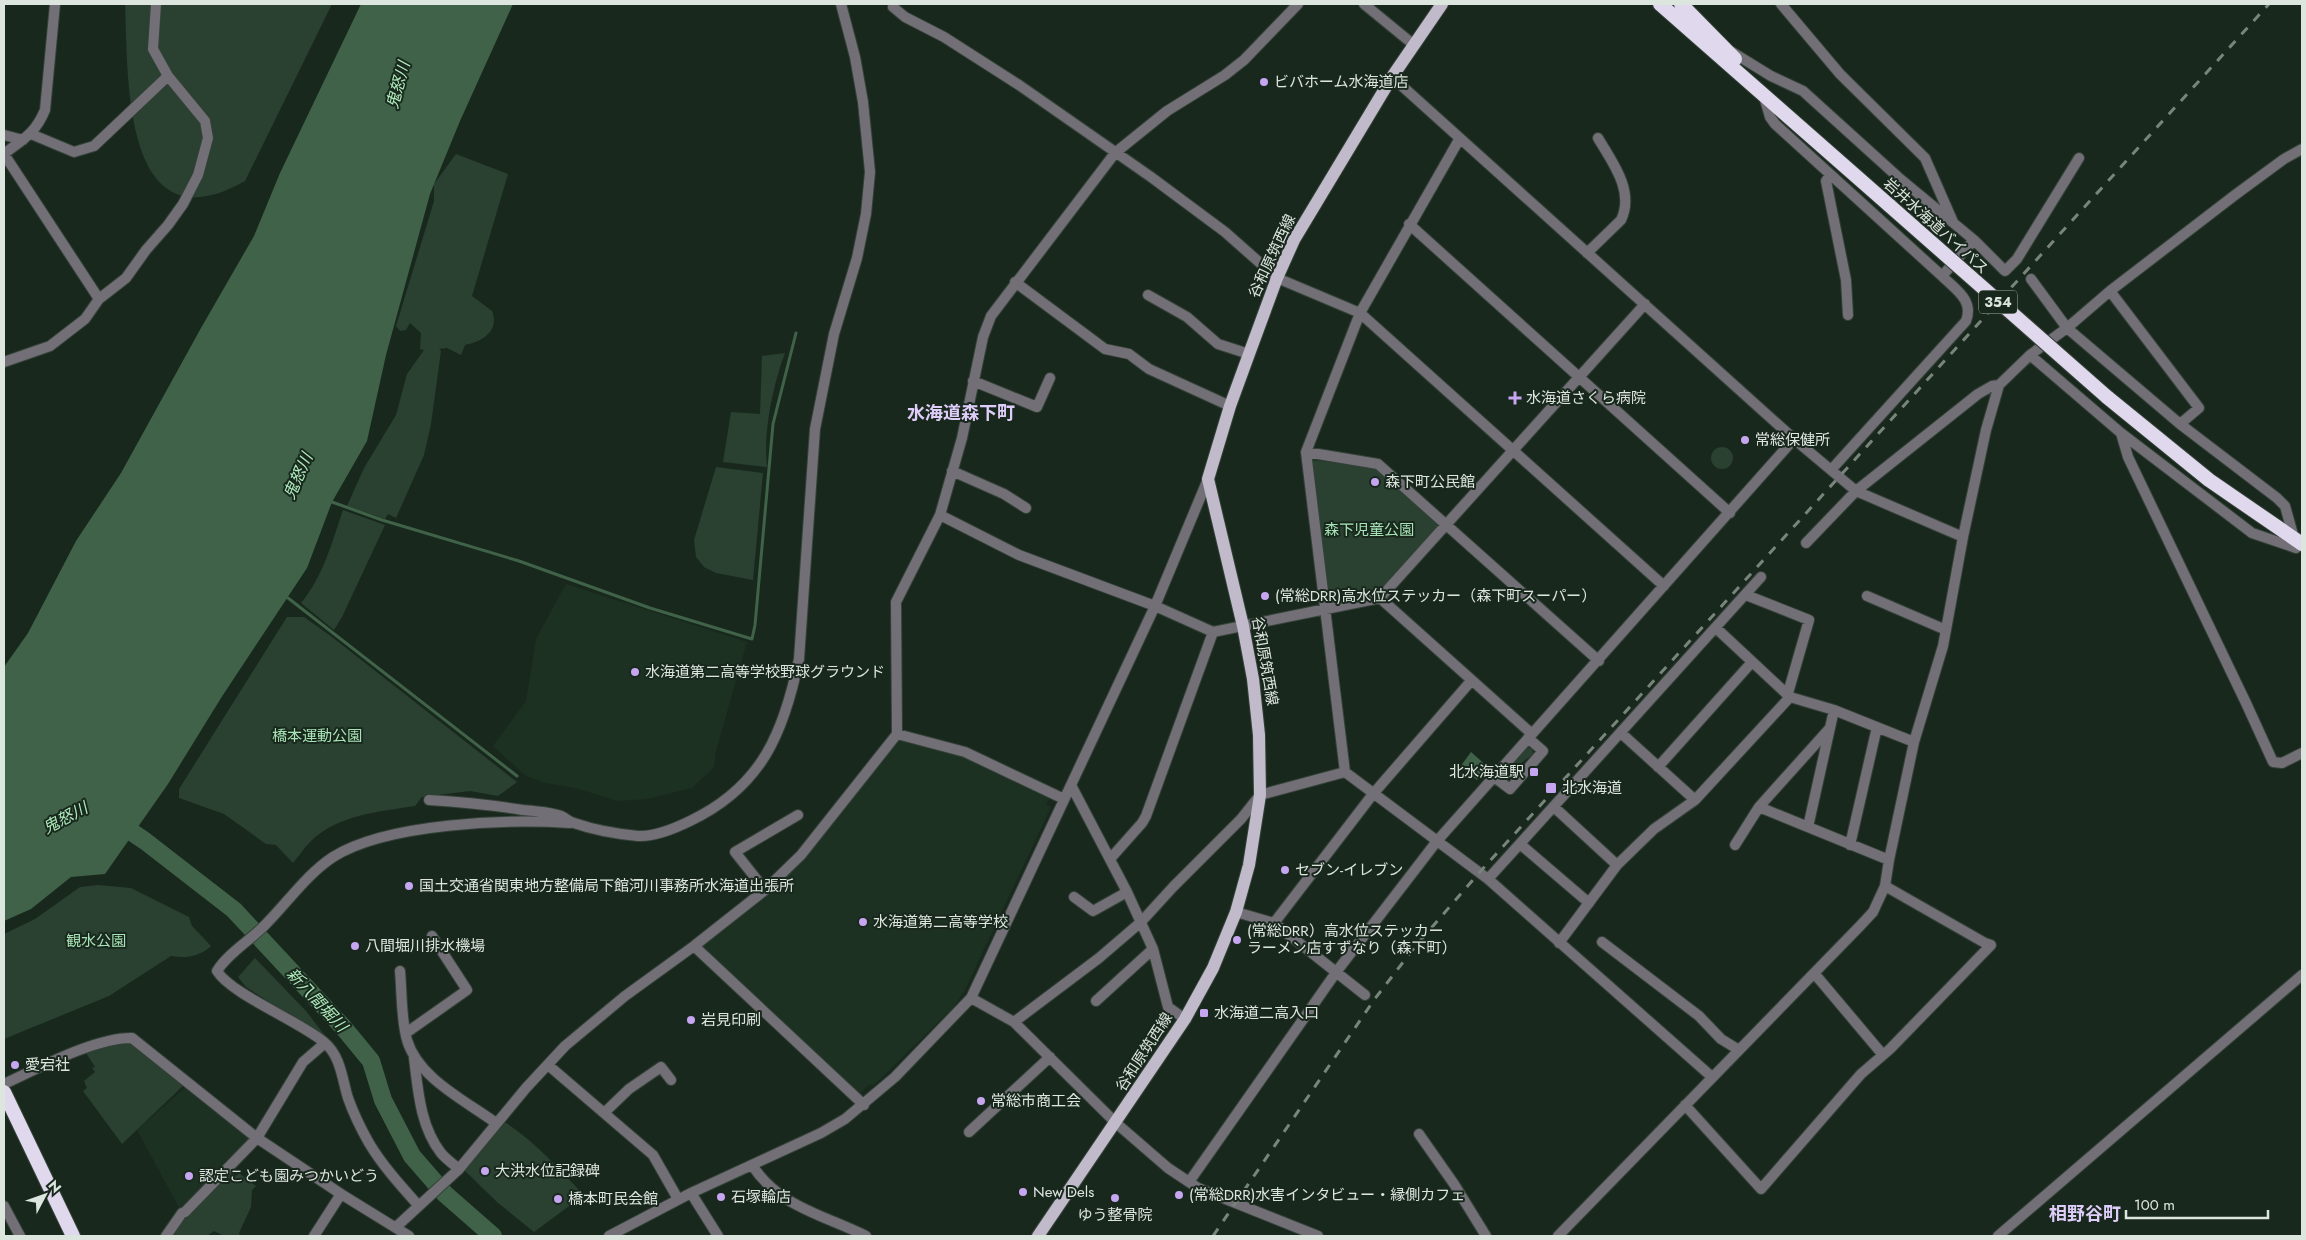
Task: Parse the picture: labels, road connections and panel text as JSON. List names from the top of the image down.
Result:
{
  "streets": {
    "highway": ["岩井水海道バイパス", "354"],
    "main road": ["谷和原筑西線"]
  },
  "districts": ["水海道森下町", "相野谷町"],
  "water": ["鬼怒川", "新八間堀川"],
  "parks": ["森下児童公園", "橋本運動公園", "観水公園"],
  "places": {
    "other": [
      "ビバホーム水海道店",
      "常総保健所",
      "森下町公民館",
      "(常総DRR)高水位ステッカー（森下町スーパー）",
      "水海道第二高等学校野球グラウンド",
      "セブン-イレブン",
      "国土交通省関東地方整備局下館河川事務所水海道出張所",
      "水海道第二高等学校",
      "(常総DRR）高水位ステッカー ラーメン店すずなり（森下町）",
      "八間堀川排水機場",
      "岩見印刷",
      "愛宕社",
      "常総市商工会",
      "大洪水位記録碑",
      "認定こども園みつかいどう",
      "New Dels",
      "(常総DRR)水害インタビュー・縁側カフェ",
      "石塚輪店",
      "ゆう整骨院",
      "橋本町民会館"
    ],
    "health": ["水海道さくら病院"],
    "transit": ["北水海道駅", "北水海道", "水海道二高入口"]
  },
  "scale_bar": "100 m",
  "north": "top right"
}
